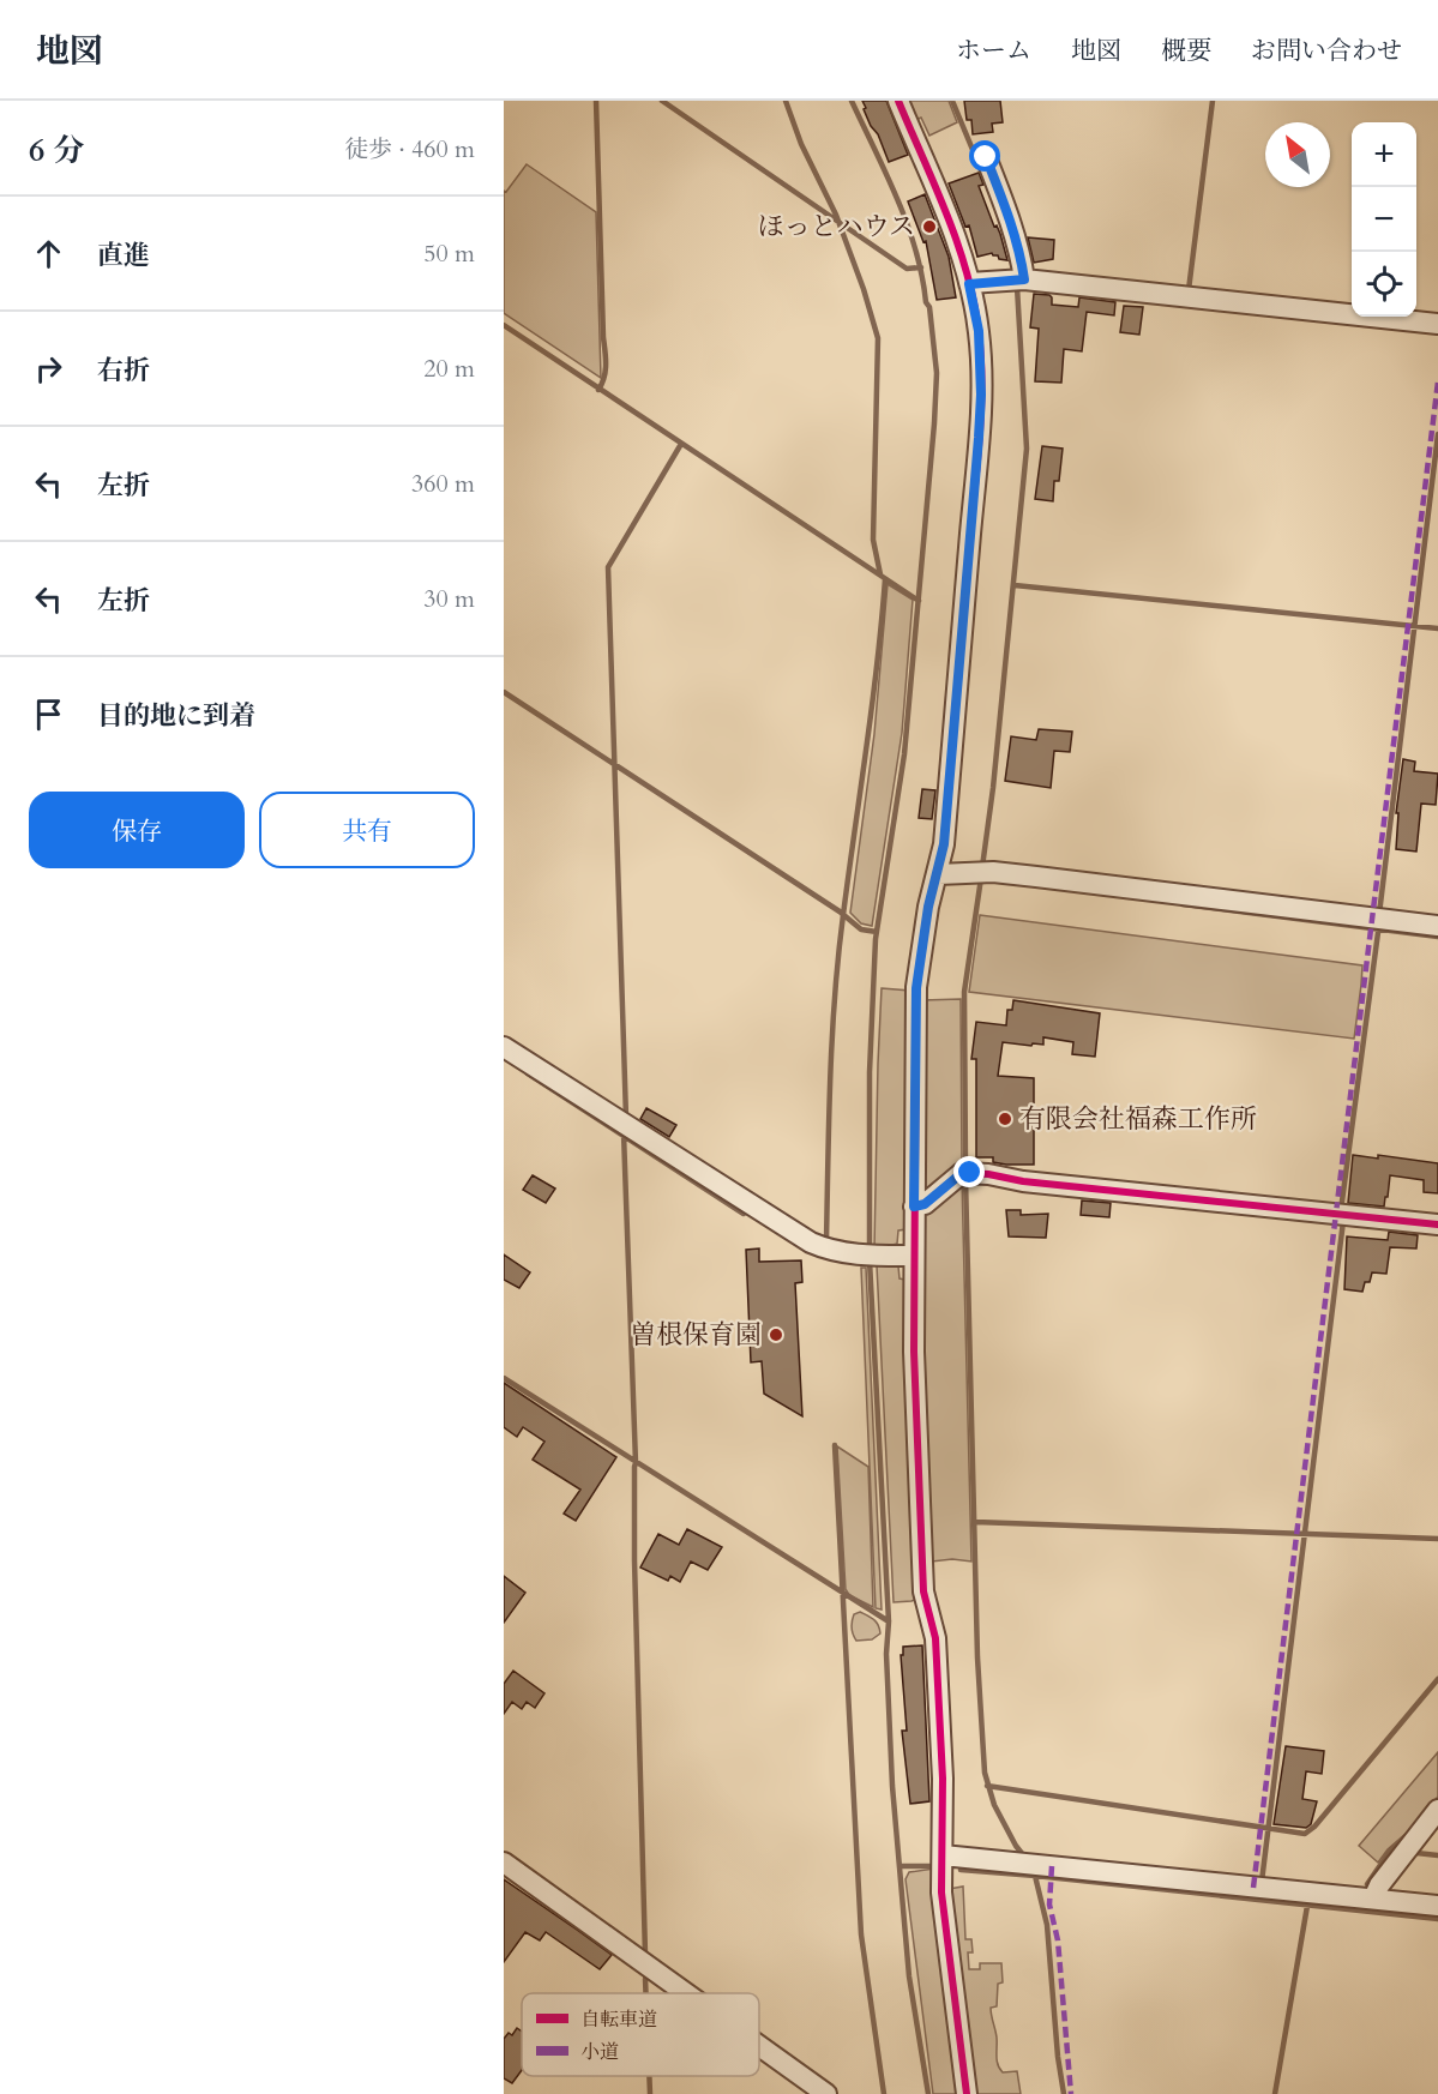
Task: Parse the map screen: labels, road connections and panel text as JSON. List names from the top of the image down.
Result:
{
  "places": ["ほっとハウス", "有限会社福森工作所", "曽根保育園"],
  "legend": ["自転車道", "小道"],
  "north": "top left",
  "page": {
    "header": "地図",
    "nav": [
      "ホーム",
      "地図",
      "概要",
      "お問い合わせ"
    ],
    "heading": ["6 分", "徒歩 · 460 m"],
    "map_buttons": ["+", "−"],
    "list": [
      ["直進", "50 m"],
      ["右折", "20 m"],
      ["左折", "360 m"],
      ["左折", "30 m"],
      "目的地に到着"
    ],
    "buttons": ["保存", "共有"]
  }
}
